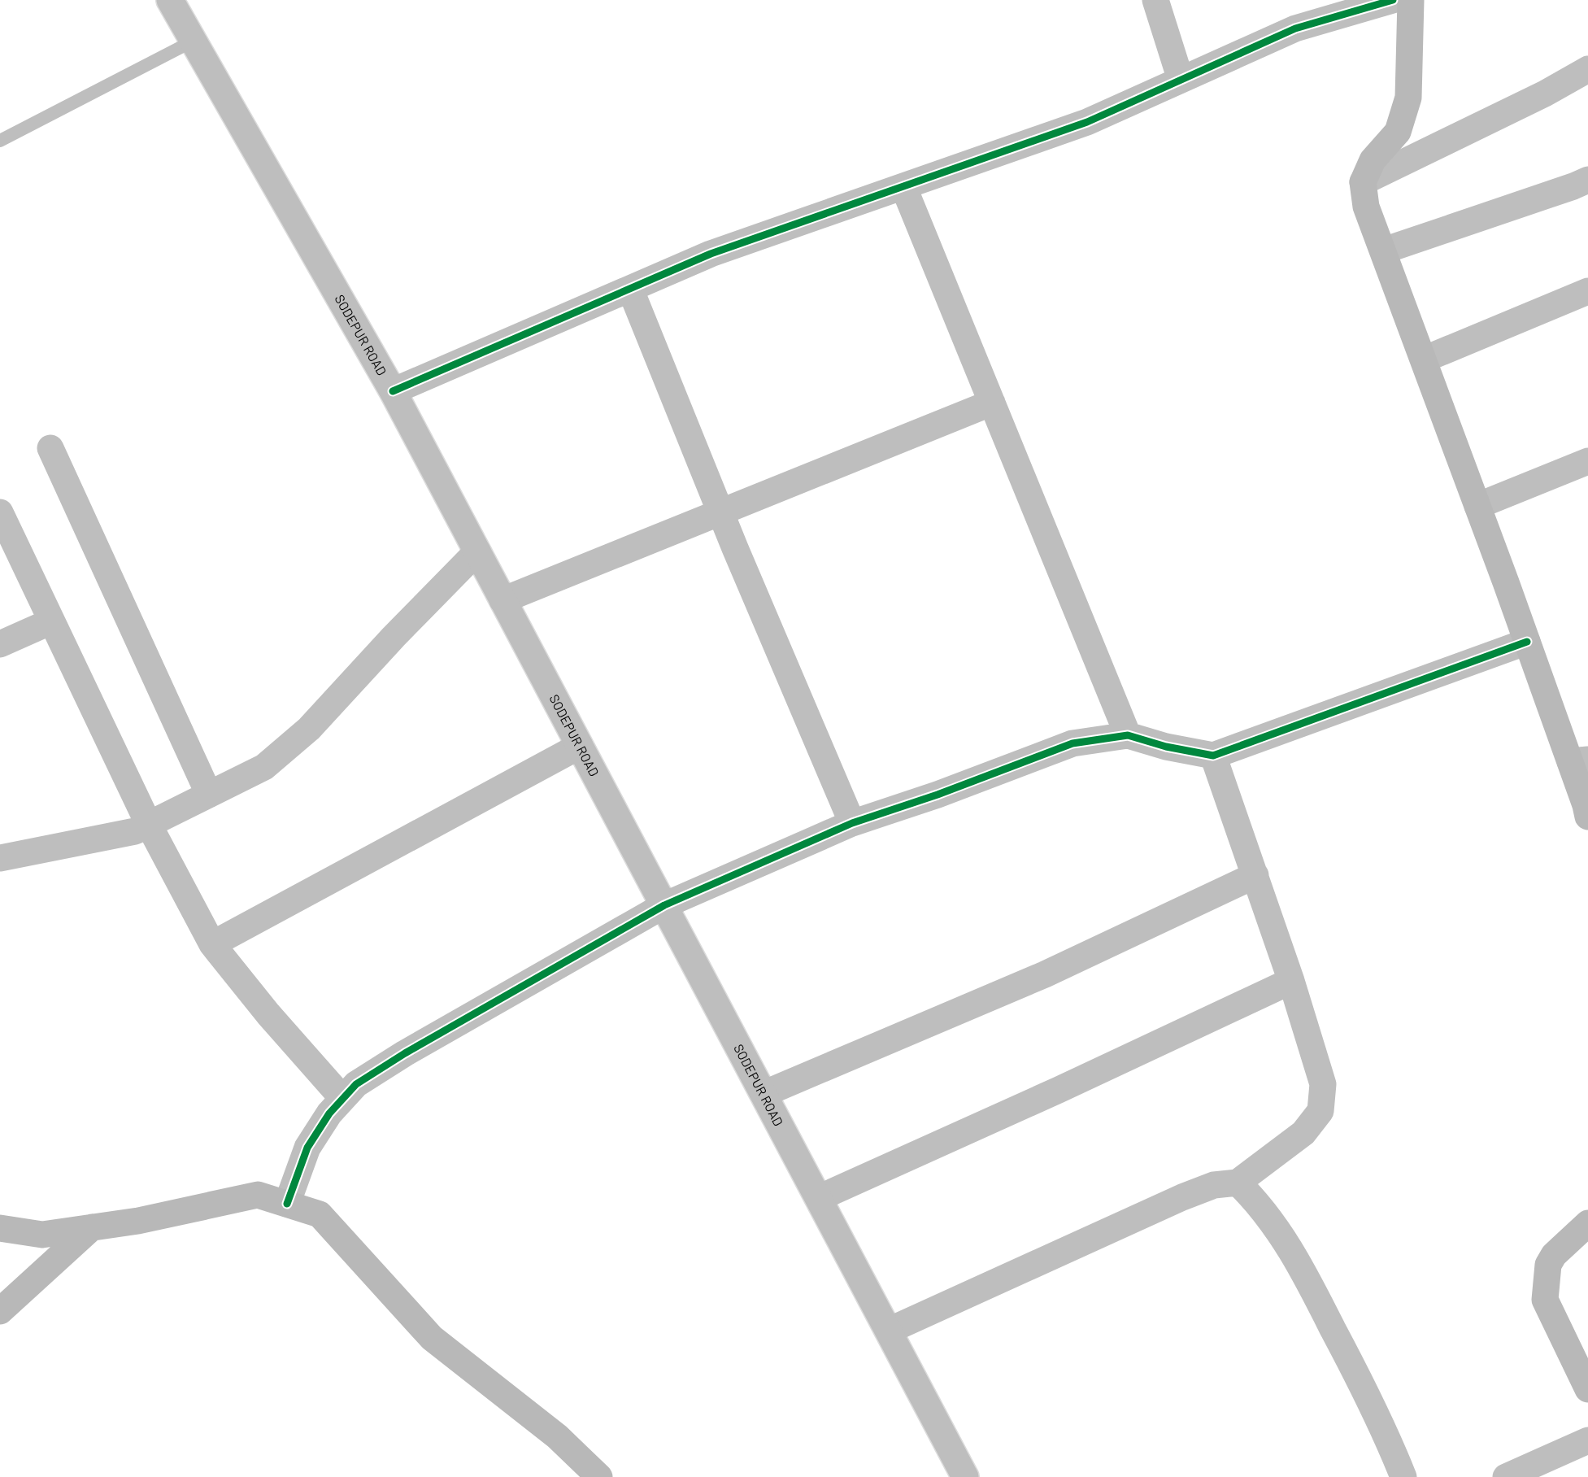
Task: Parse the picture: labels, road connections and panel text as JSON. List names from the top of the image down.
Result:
{
  "streets": {
    "street": ["SODEPUR ROAD"]
  }
}
